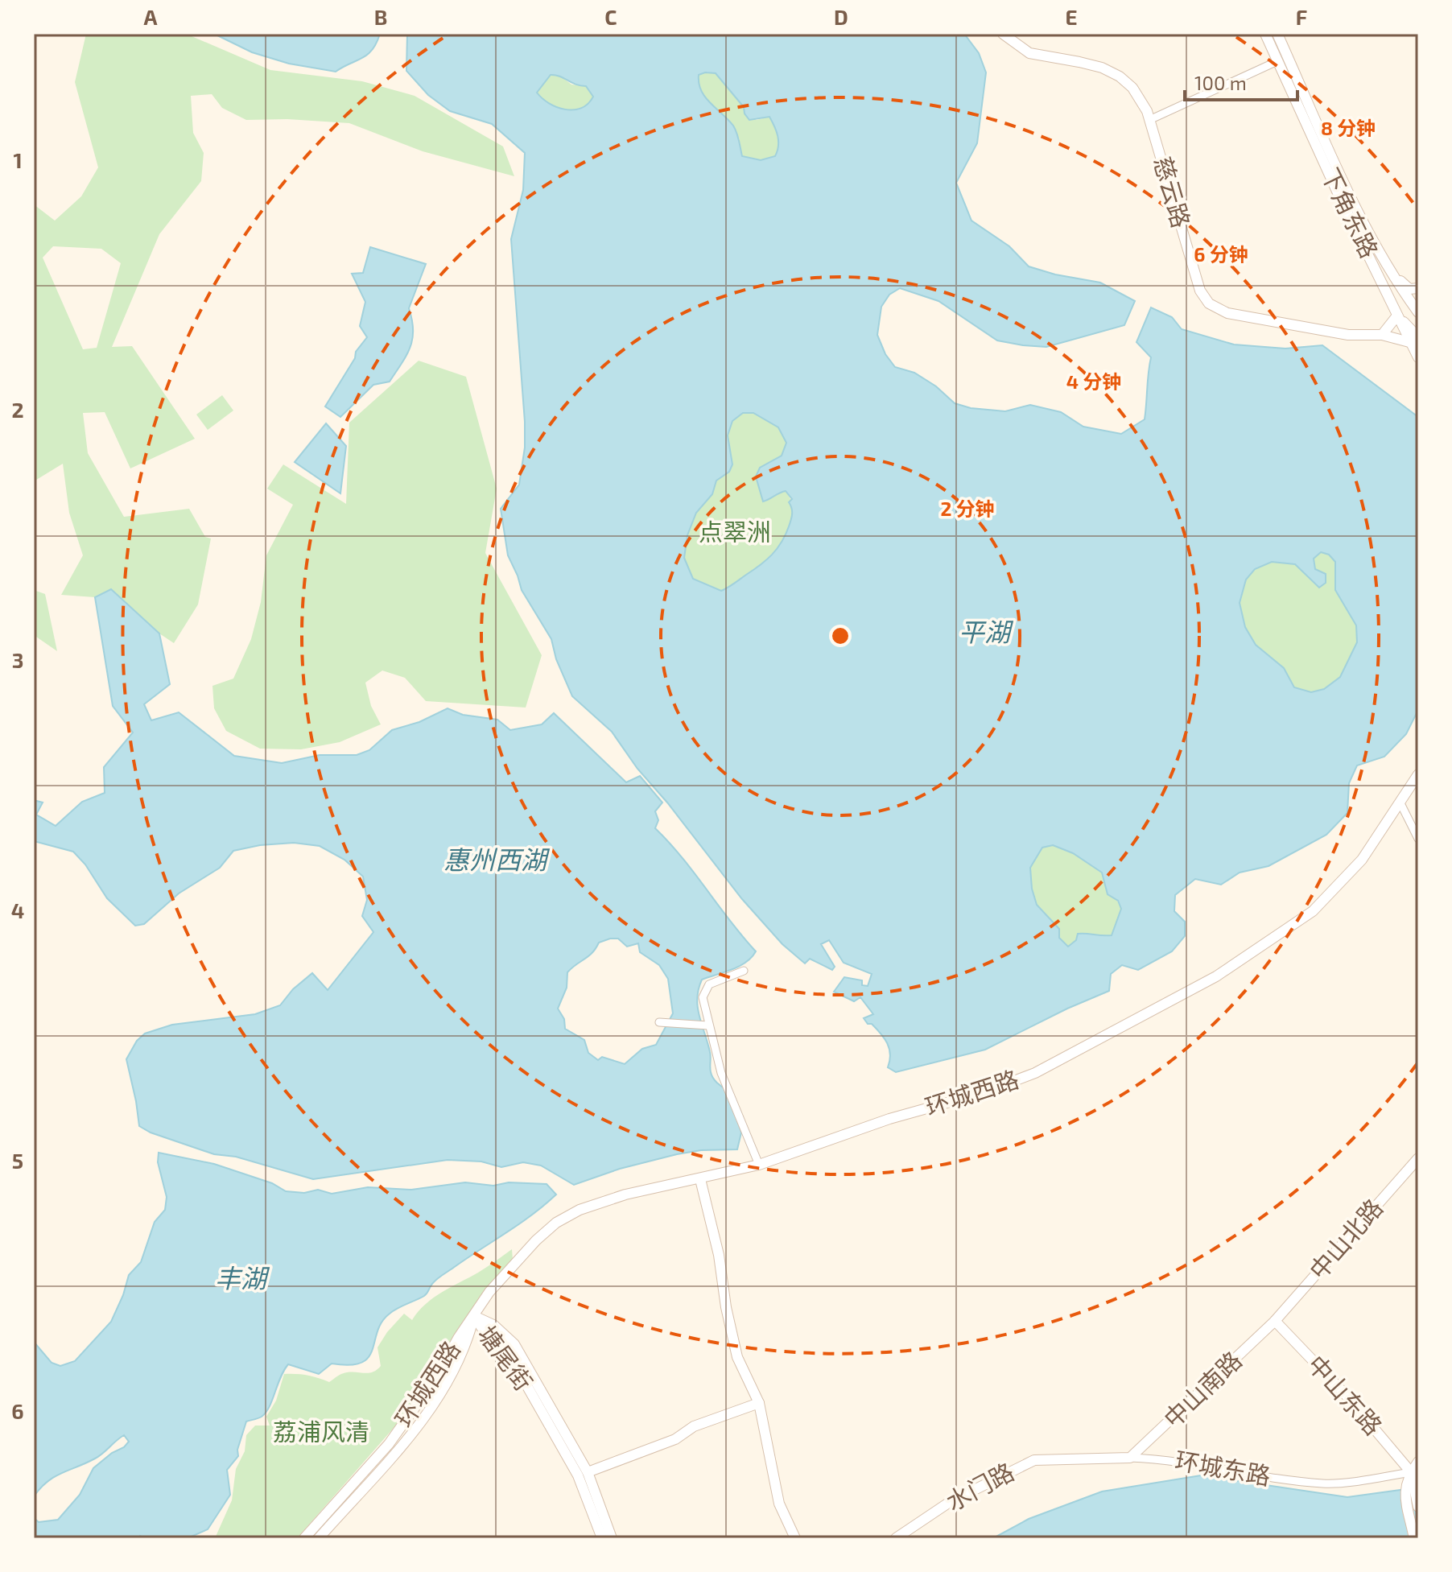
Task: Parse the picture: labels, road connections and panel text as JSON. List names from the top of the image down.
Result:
{
  "streets": {
    "street": [
      "慈云路",
      "下角东路",
      "环城西路",
      "中山北路",
      "塘尾街",
      "中山南路",
      "中山东路",
      "环城东路",
      "水门路"
    ]
  },
  "crossings": [
    ["慈云路", "下角东路"],
    ["环城西路", "塘尾街"],
    ["中山北路", "中山南路"],
    ["中山北路", "中山东路"],
    ["中山南路", "中山东路"],
    ["中山南路", "环城东路"],
    ["中山东路", "环城东路"],
    ["环城东路", "水门路"]
  ],
  "water": ["平湖", "惠州西湖", "丰湖"],
  "parks": ["点翠洲", "荔浦风清"],
  "scale_bar": "100 m",
  "grid": {
    "columns": [
      "A",
      "B",
      "C",
      "D",
      "E",
      "F"
    ],
    "rows": [
      "1",
      "2",
      "3",
      "4",
      "5",
      "6"
    ]
  },
  "rings": [
    "8 分钟",
    "6 分钟",
    "4 分钟",
    "2 分钟"
  ]
}
